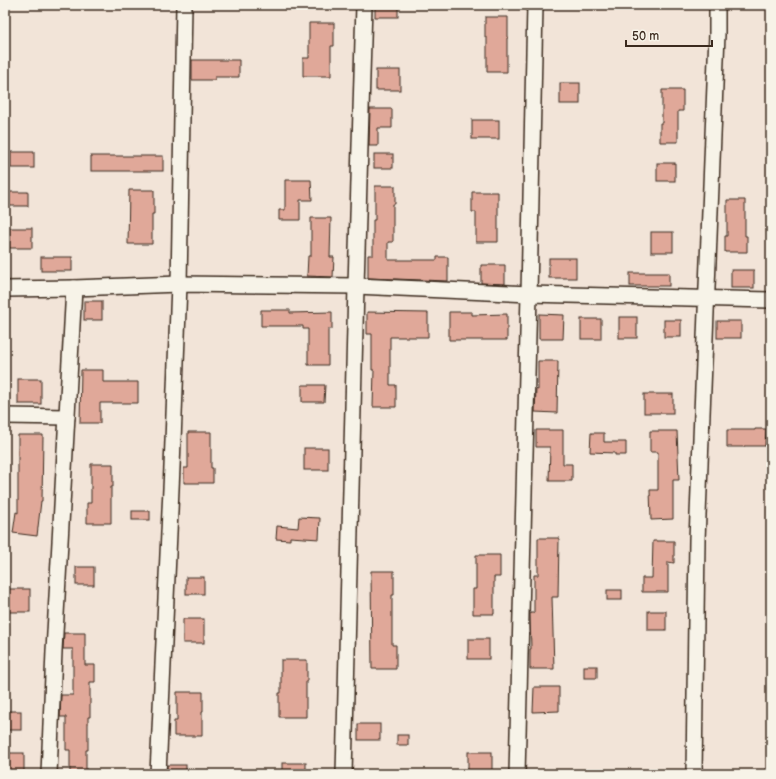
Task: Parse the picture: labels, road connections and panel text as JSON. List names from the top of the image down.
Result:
{
  "scale_bar": "50 m"
}
